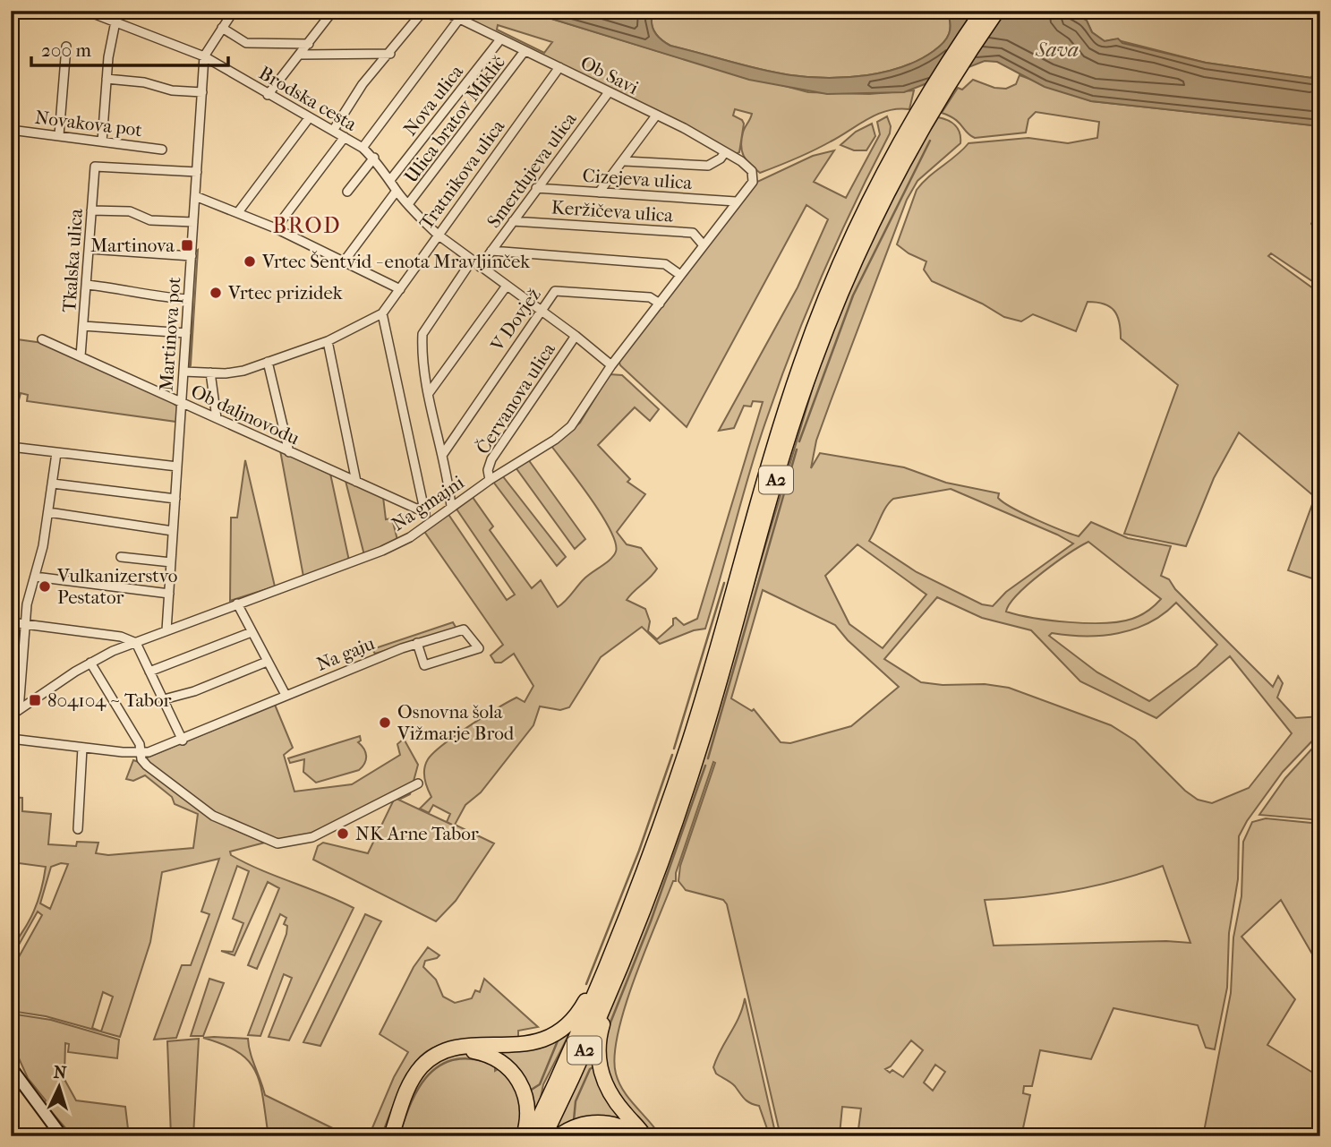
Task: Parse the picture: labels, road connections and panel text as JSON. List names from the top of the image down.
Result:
{
  "streets": {
    "highway": ["A2"],
    "street": [
      "Ob Savi",
      "Brodska cesta",
      "Nova ulica",
      "Ulica bratov Miklič",
      "Novakova pot",
      "Smerdujeva ulica",
      "Tratnikova ulica",
      "Cizejeva ulica",
      "Keržičeva ulica",
      "Tkalska ulica",
      "V Dovjež",
      "Martinova pot",
      "Červanova ulica",
      "Ob daljnovodu",
      "Na gmajni",
      "Na gaju"
    ]
  },
  "crossings": [
    ["Ob Savi", "Nova ulica"],
    ["Ob Savi", "Ulica bratov Miklič"],
    ["Ob Savi", "Smerdujeva ulica"],
    ["Ob Savi", "Tratnikova ulica"],
    ["Ob Savi", "Na gmajni"],
    ["Brodska cesta", "Nova ulica"],
    ["Brodska cesta", "Ulica bratov Miklič"],
    ["Brodska cesta", "Smerdujeva ulica"],
    ["Brodska cesta", "Tratnikova ulica"],
    ["Brodska cesta", "V Dovjež"],
    ["Brodska cesta", "Martinova pot"],
    ["Brodska cesta", "Červanova ulica"],
    ["Brodska cesta", "Na gmajni"],
    ["Smerdujeva ulica", "Cizejeva ulica"],
    ["Smerdujeva ulica", "Keržičeva ulica"],
    ["Tratnikova ulica", "Martinova pot"],
    ["Cizejeva ulica", "Na gmajni"],
    ["Keržičeva ulica", "Na gmajni"],
    ["Tkalska ulica", "Martinova pot"],
    ["Tkalska ulica", "Ob daljnovodu"],
    ["V Dovjež", "Na gmajni"],
    ["Martinova pot", "Ob daljnovodu"],
    ["Martinova pot", "Na gmajni"],
    ["Červanova ulica", "Na gmajni"]
  ],
  "districts": ["BROD"],
  "water": ["Sava"],
  "places": {
    "transit": ["Martinova", "804104 ~ Tabor"],
    "other": [
      "Vrtec Šentvid - enota Mravljinček",
      "Vrtec prizidek",
      "Vulkanizerstvo Pestator",
      "Osnovna šola Vižmarje Brod",
      "NK Arne Tabor"
    ]
  },
  "scale_bar": "200 m",
  "north": "top"
}
